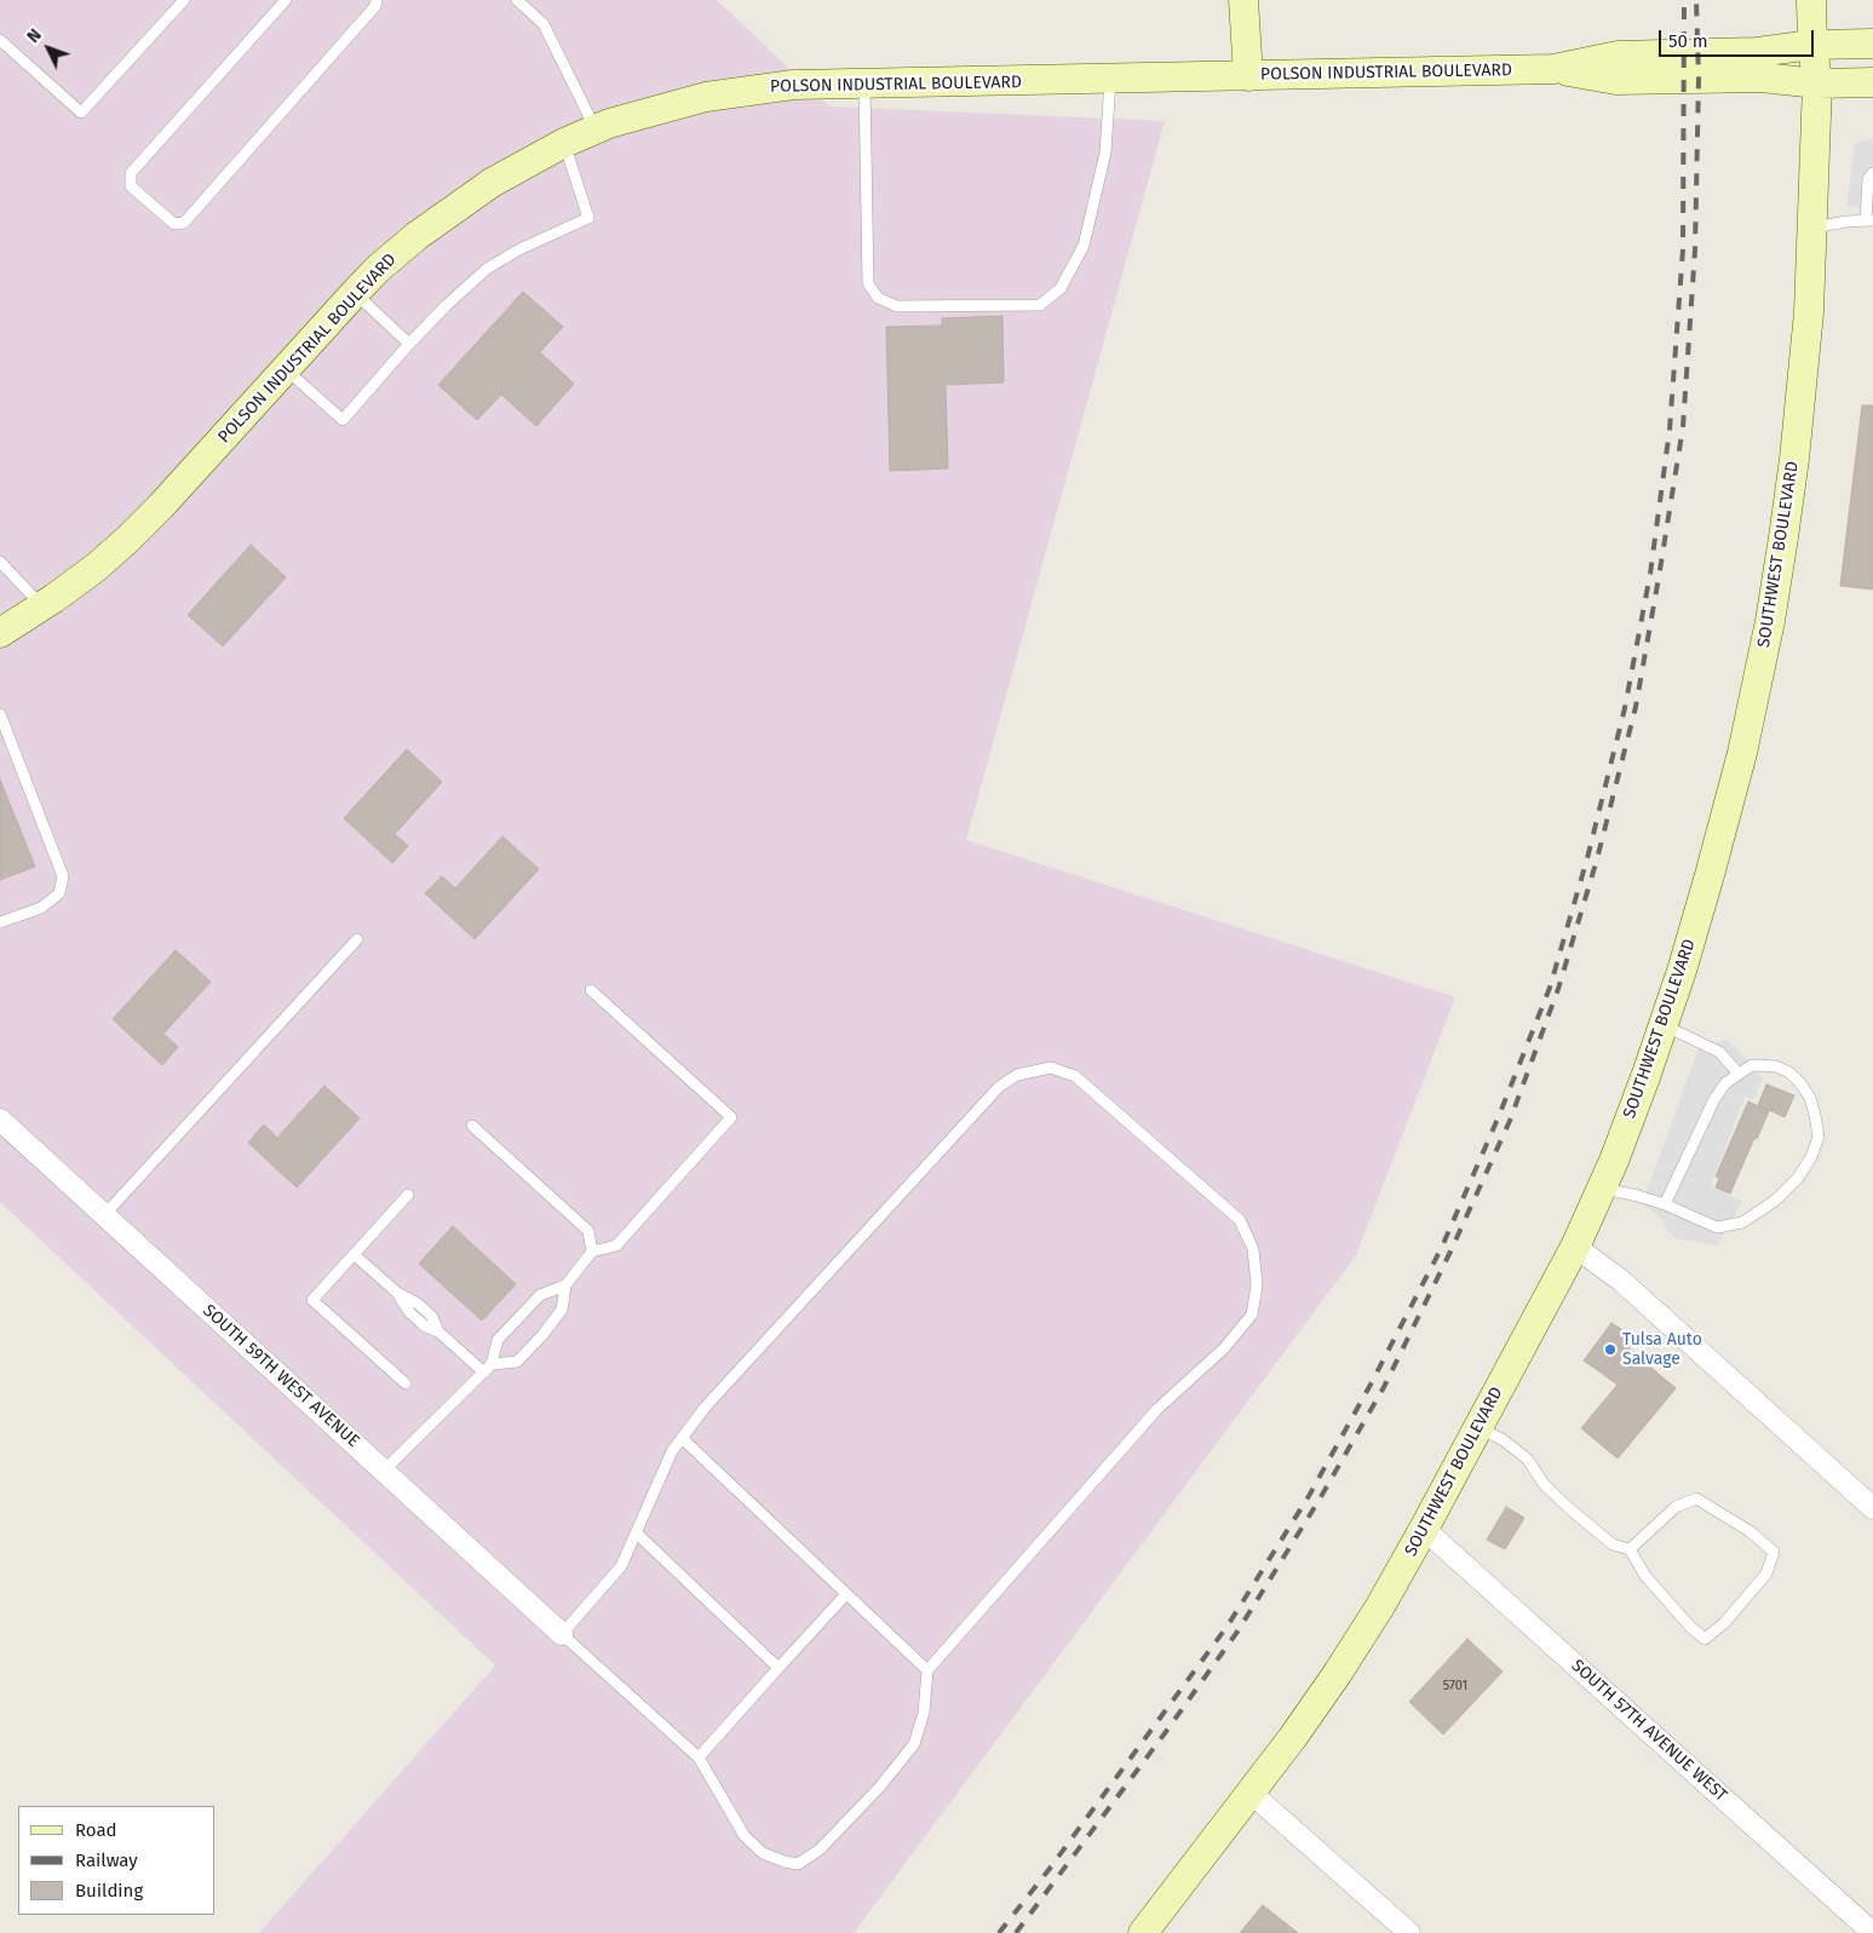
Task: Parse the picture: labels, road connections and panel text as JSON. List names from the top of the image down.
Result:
{
  "streets": {
    "street": [
      "POLSON INDUSTRIAL BOULEVARD",
      "SOUTHWEST BOULEVARD",
      "SOUTH 59TH WEST AVENUE",
      "SOUTH 57TH AVENUE WEST"
    ]
  },
  "crossings": [
    ["POLSON INDUSTRIAL BOULEVARD", "SOUTHWEST BOULEVARD"],
    ["SOUTHWEST BOULEVARD", "SOUTH 57TH AVENUE WEST"]
  ],
  "places": ["Tulsa Auto Salvage"],
  "house_numbers": ["5701"],
  "legend": ["Road", "Railway", "Building"],
  "scale_bar": "50 m",
  "north": "top left"
}
